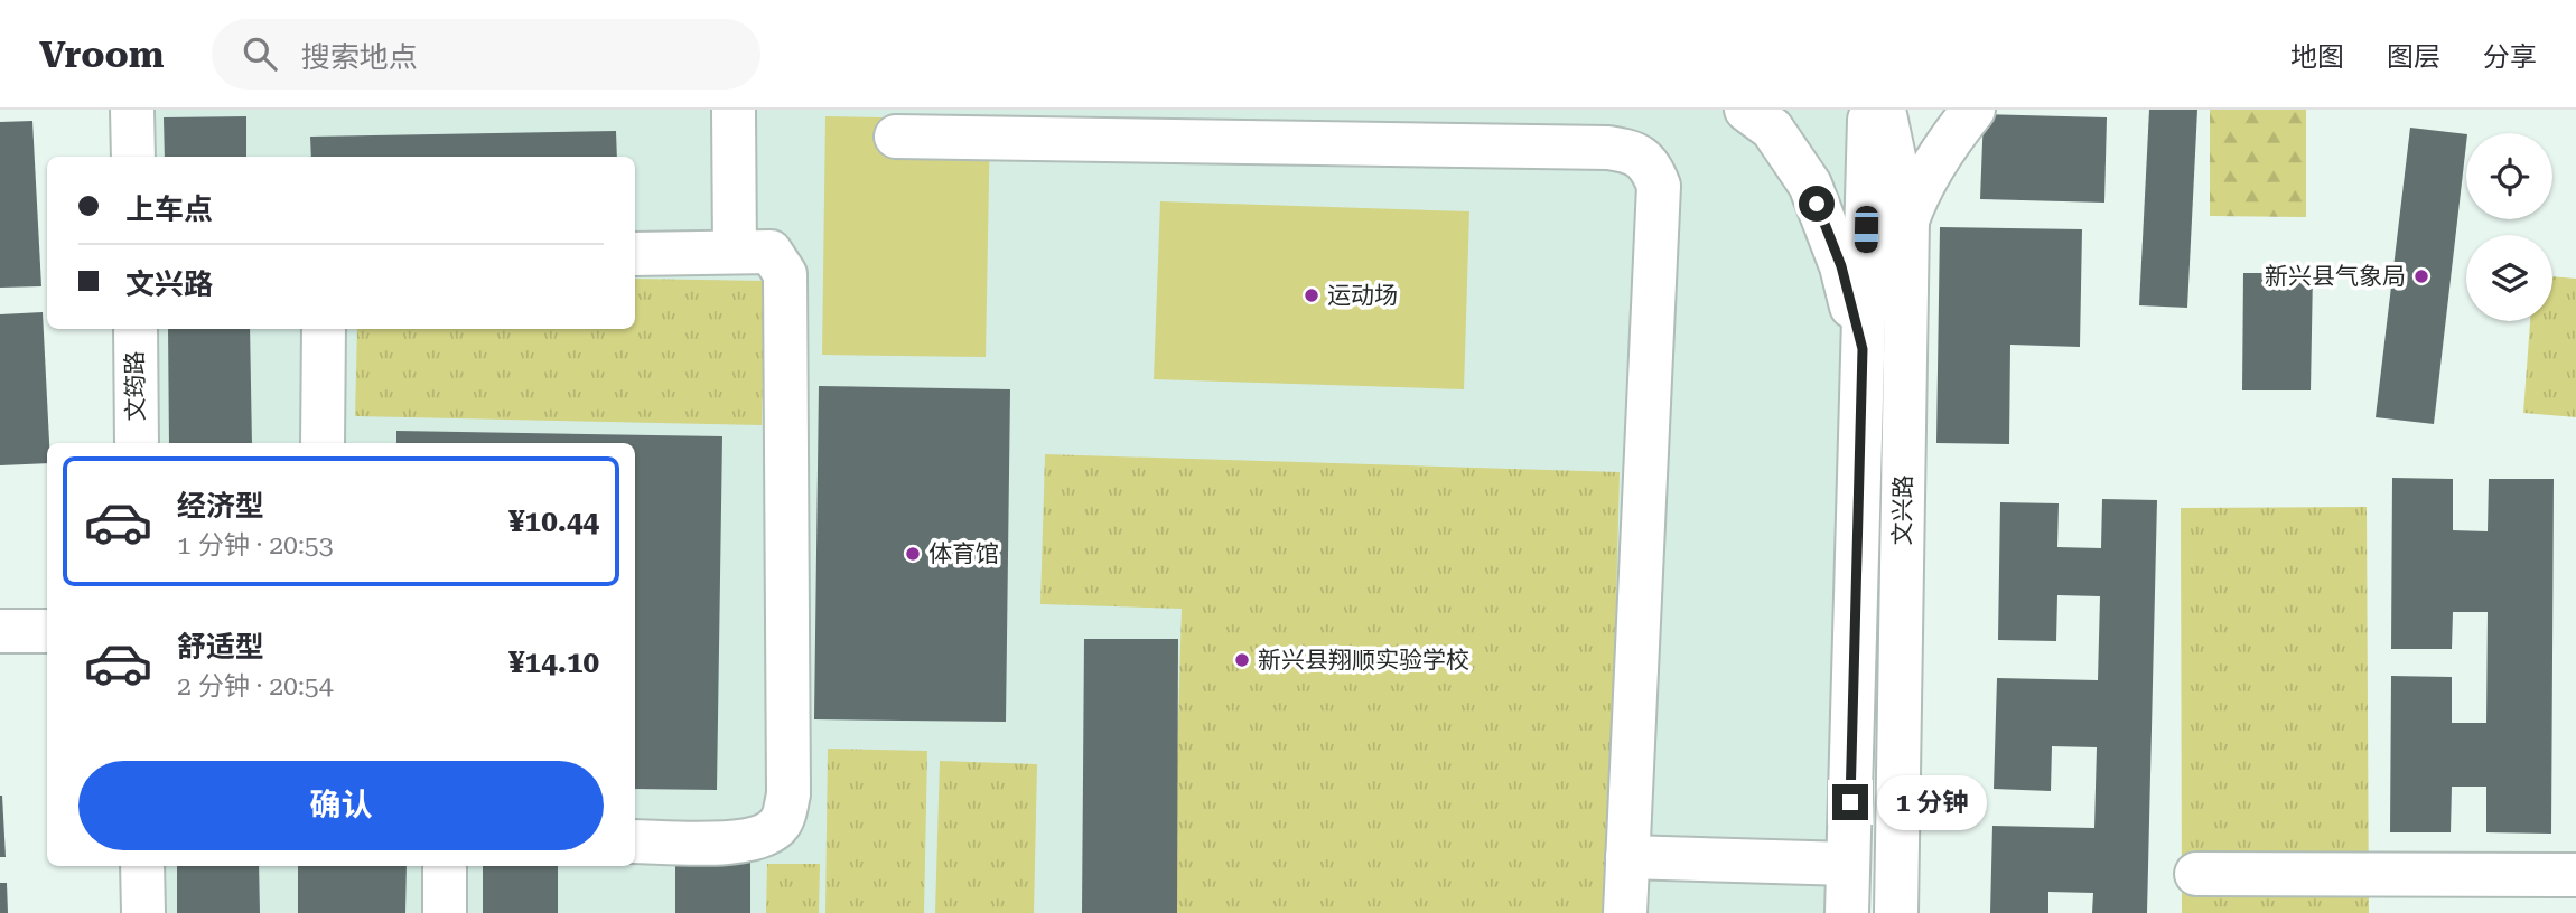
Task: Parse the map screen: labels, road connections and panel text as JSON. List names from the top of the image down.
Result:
{
  "streets": {
    "street": ["文筠路", "文兴路"]
  },
  "places": [
    "新兴县气象局",
    "运动场",
    "体育馆",
    "新兴县翔顺实验学校"
  ],
  "page": {
    "header": "Vroom",
    "search": "搜索地点",
    "nav": ["地图", "图层", "分享"],
    "banner": ["上车点", "文兴路"],
    "list": [
      {
        "name": "经济型",
        "note": "1 分钟 · 20:53",
        "value": "¥10.44"
      },
      {
        "name": "舒适型",
        "note": "2 分钟 · 20:54",
        "value": "¥14.10"
      }
    ],
    "buttons": "确认",
    "bubble": "1 分钟"
  }
}
